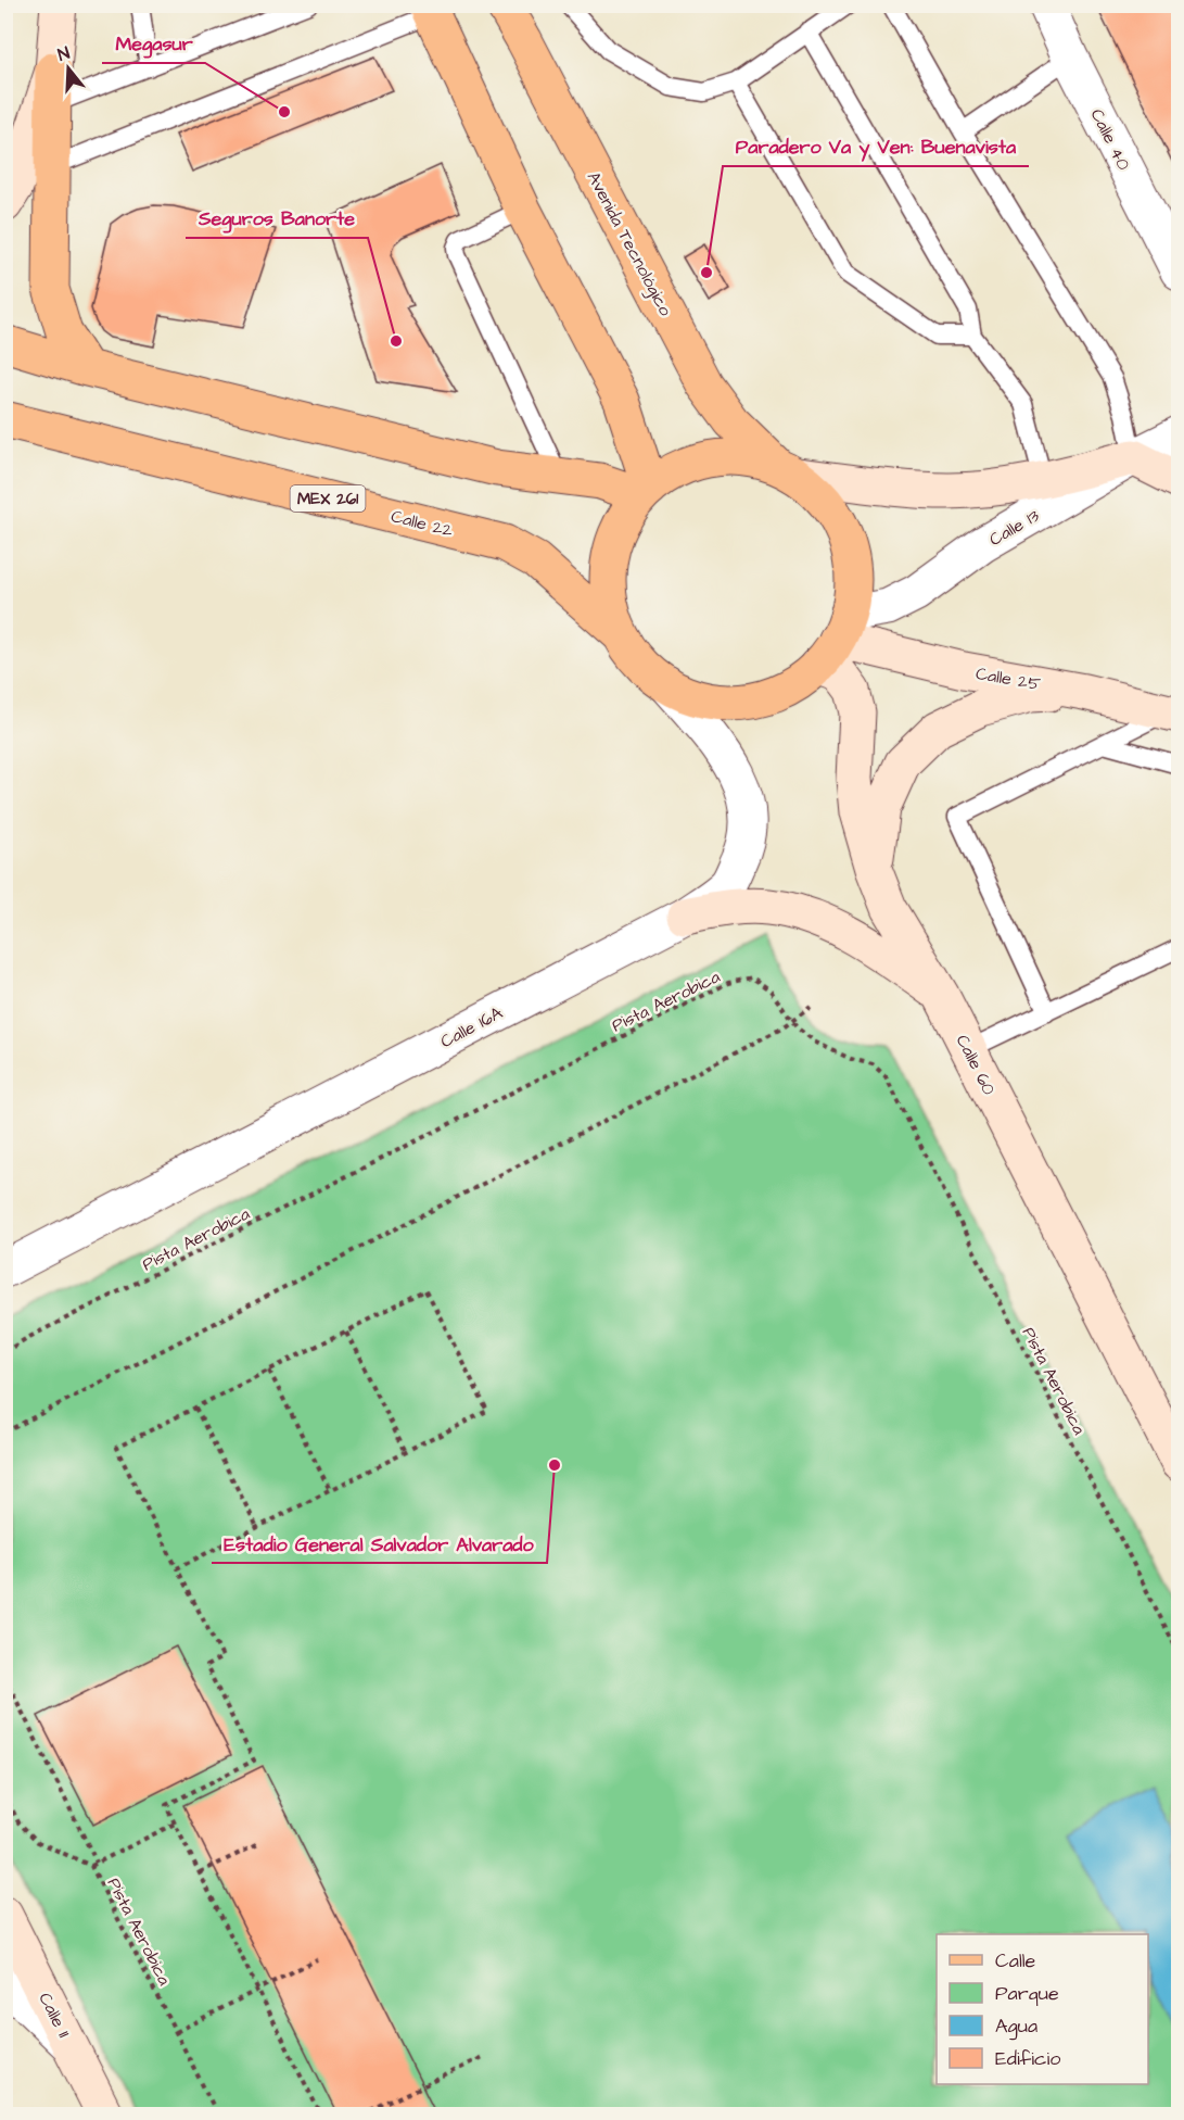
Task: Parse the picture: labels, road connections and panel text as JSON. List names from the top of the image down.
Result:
{
  "streets": {
    "main road": [
      "Avenida Tecnológico",
      "MEX 261",
      "Calle 22",
      "Calle 25",
      "Calle 60",
      "Calle 11"
    ],
    "street": ["Calle 40", "Calle 13", "Calle 16A"],
    "path": ["Pista Aerobica"]
  },
  "crossings": [
    ["Avenida Tecnológico", "Calle 13"],
    ["Avenida Tecnológico", "Calle 25"],
    ["Avenida Tecnológico", "Calle 60"],
    ["Calle 13", "Calle 25"],
    ["Calle 13", "Calle 60"],
    ["Calle 25", "Calle 60"]
  ],
  "places": [
    "Megasur",
    "Paradero Va y Ven: Buenavista",
    "Seguros Banorte",
    "Estadio General Salvador Alvarado"
  ],
  "legend": [
    "Calle",
    "Parque",
    "Agua",
    "Edificio"
  ],
  "north": "top"
}
